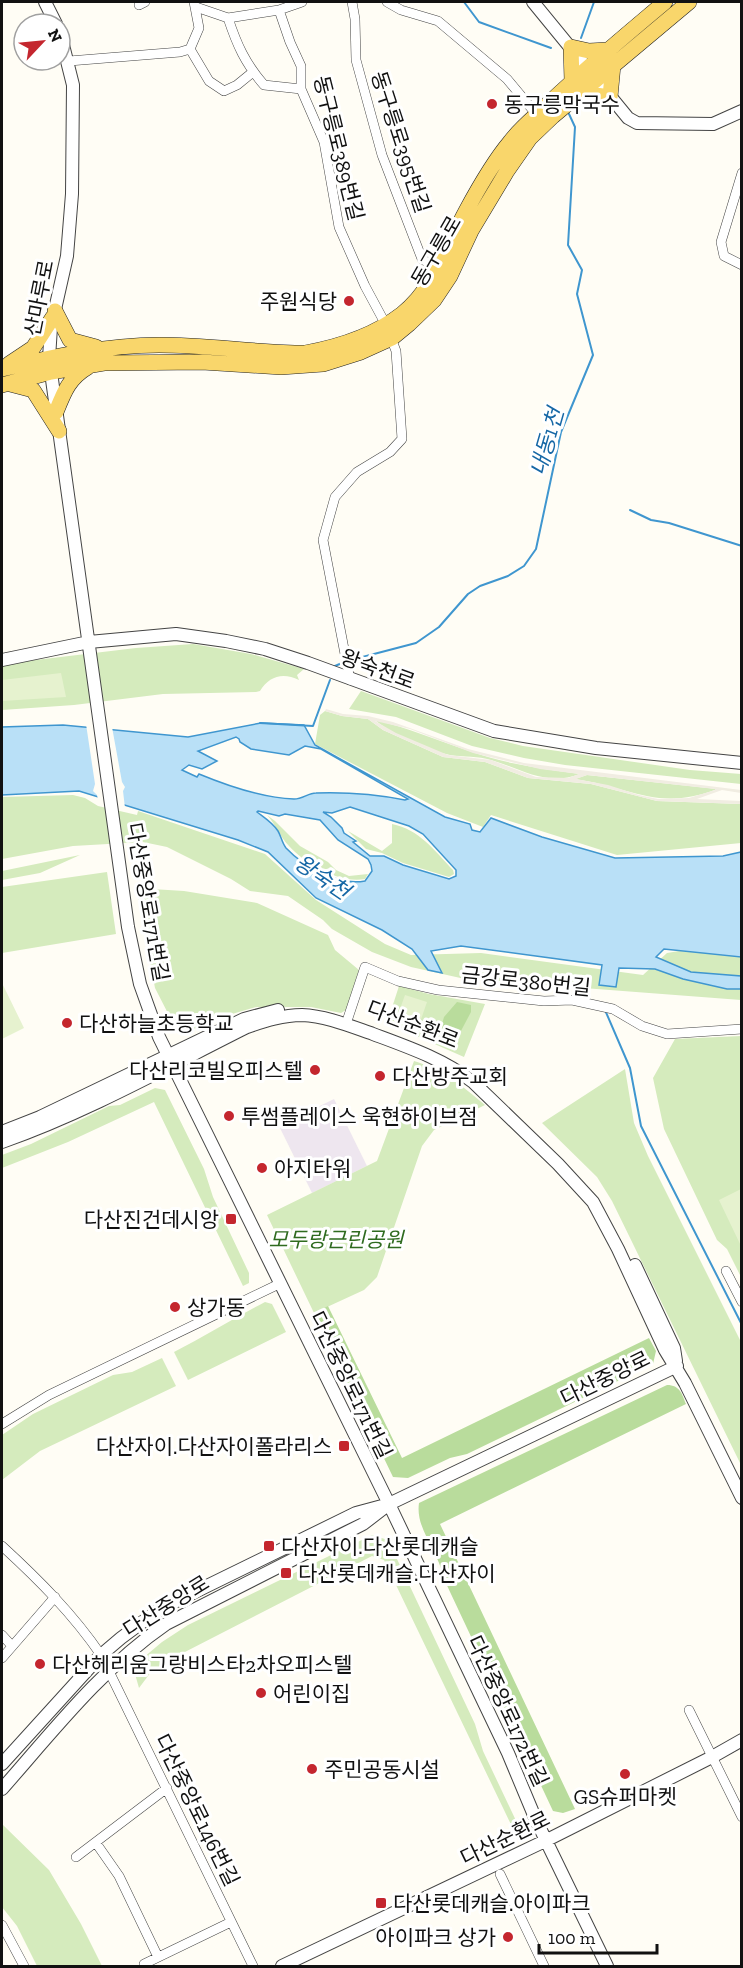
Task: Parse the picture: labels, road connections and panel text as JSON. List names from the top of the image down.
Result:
{
  "streets": {
    "main road": ["동구릉로"],
    "street": [
      "동구릉로395번길",
      "동구릉로389번길",
      "산마루로",
      "왕숙천로",
      "다산중앙로171번길",
      "금강로380번길",
      "다산순환로",
      "다산중앙로",
      "다산중앙로172번길",
      "다산중앙로146번길"
    ]
  },
  "crossings": [
    ["동구릉로395번길", "동구릉로"],
    ["동구릉로389번길", "동구릉로"],
    ["동구릉로389번길", "왕숙천로"],
    ["동구릉로", "산마루로"],
    ["산마루로", "왕숙천로"],
    ["산마루로", "다산중앙로171번길"],
    ["왕숙천로", "다산중앙로171번길"],
    ["다산중앙로171번길", "다산순환로"],
    ["다산중앙로171번길", "다산중앙로"],
    ["다산중앙로171번길", "다산중앙로172번길"],
    ["금강로380번길", "다산순환로"],
    ["다산순환로", "다산중앙로"],
    ["다산순환로", "다산중앙로172번길"],
    ["다산중앙로", "다산중앙로172번길"],
    ["다산중앙로", "다산중앙로146번길"]
  ],
  "water": ["내동1천", "왕숙천"],
  "parks": ["모두랑근린공원"],
  "places": {
    "other": [
      "동구릉막국수",
      "주원식당",
      "다산하늘초등학교",
      "다산리코빌오피스텔",
      "다산방주교회",
      "투썸플레이스 욱현하이브점",
      "아지타워",
      "상가동",
      "다산헤리움그랑비스타2차오피스텔",
      "어린이집",
      "주민공동시설",
      "GS슈퍼마켓",
      "아이파크 상가"
    ],
    "transit": [
      "다산진건데시앙",
      "다산자이.다산자이폴라리스",
      "다산자이.다산롯데캐슬",
      "다산롯데캐슬.다산자이",
      "다산롯데캐슬.아이파크"
    ]
  },
  "scale_bar": "100 m",
  "north": "top right"
}
